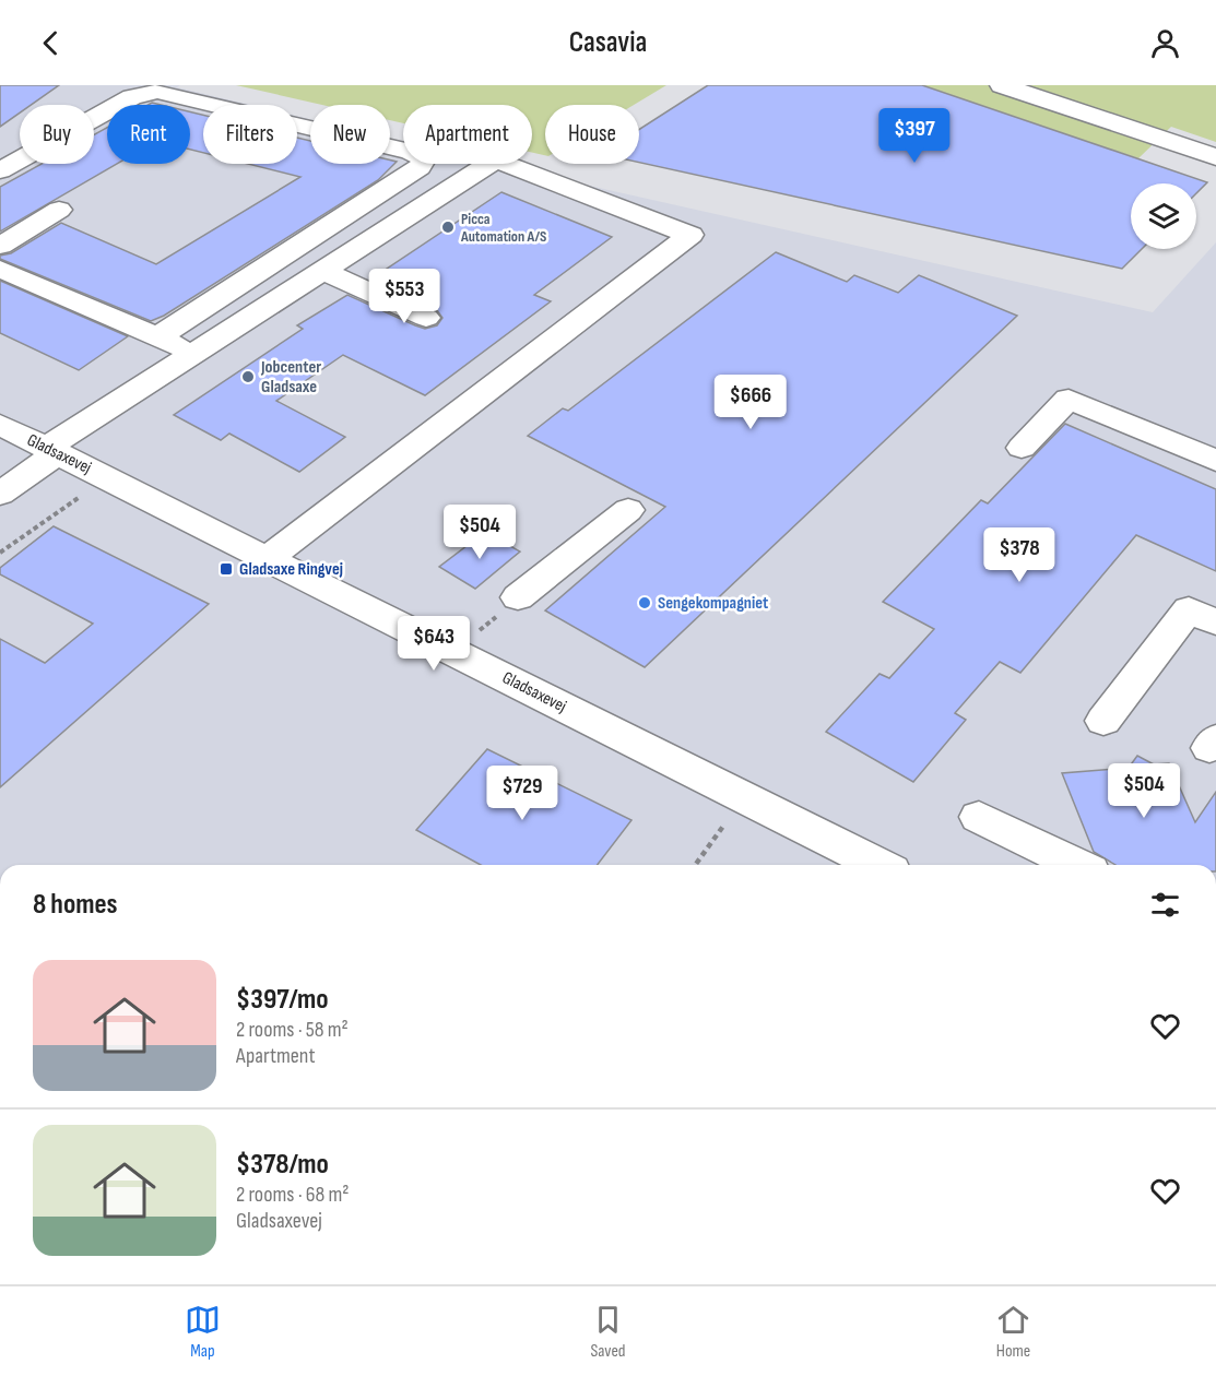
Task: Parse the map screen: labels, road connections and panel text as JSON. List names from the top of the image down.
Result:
{
  "streets": {
    "street": ["Gladsaxevej"]
  },
  "places": {
    "other": ["Picca Automation A/S", "Jobcenter Gladsaxe", "Sengekompagniet"],
    "transit": ["Gladsaxe Ringvej"]
  },
  "page": {
    "header": "Casavia",
    "chip": [
      "Buy",
      "Rent",
      "Filters",
      "New",
      "Apartment",
      "House"
    ],
    "price": [
      "$397",
      "$553",
      "$666",
      "$504",
      "$378",
      "$643",
      "$504",
      "$729"
    ],
    "heading": "8 homes",
    "list": [
      {
        "name": "$397/mo",
        "note": "2 rooms · 58 m² · Apartment"
      },
      {
        "name": "$378/mo",
        "note": "2 rooms · 68 m² · Gladsaxevej"
      }
    ],
    "tabs": ["Map", "Saved", "Home"]
  }
}
